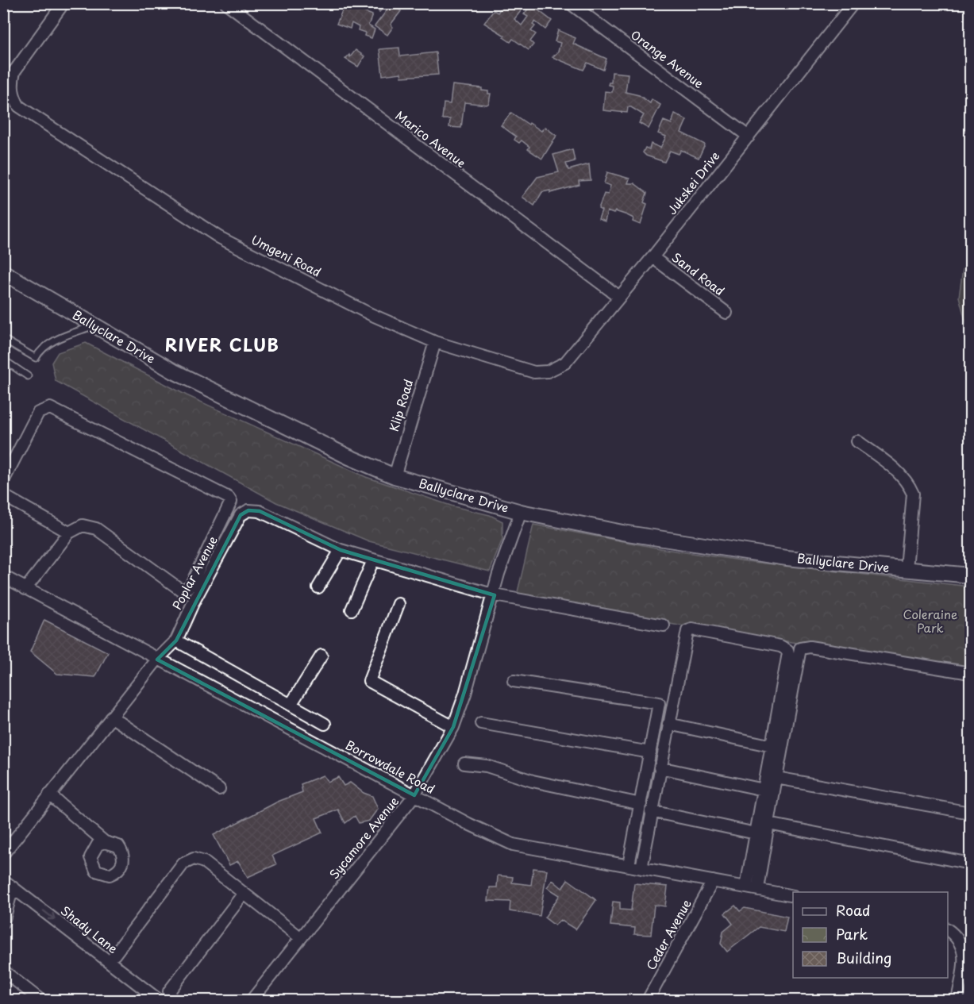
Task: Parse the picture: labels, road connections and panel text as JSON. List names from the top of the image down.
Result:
{
  "streets": {
    "street": [
      "Orange Avenue",
      "Marico Avenue",
      "Jukskei Drive",
      "Umgeni Road",
      "Sand Road",
      "Ballyclare Drive",
      "Klip Road",
      "Poplar Avenue",
      "Borrowdale Road",
      "Sycamore Avenue",
      "Shady Lane",
      "Ceder Avenue"
    ]
  },
  "crossings": [
    ["Orange Avenue", "Jukskei Drive"],
    ["Marico Avenue", "Jukskei Drive"],
    ["Jukskei Drive", "Umgeni Road"],
    ["Jukskei Drive", "Sand Road"],
    ["Umgeni Road", "Klip Road"],
    ["Ballyclare Drive", "Klip Road"],
    ["Ballyclare Drive", "Sycamore Avenue"],
    ["Poplar Avenue", "Borrowdale Road"],
    ["Poplar Avenue", "Sycamore Avenue"],
    ["Borrowdale Road", "Sycamore Avenue"],
    ["Borrowdale Road", "Ceder Avenue"]
  ],
  "districts": ["RIVER CLUB"],
  "parks": ["Coleraine Park"],
  "legend": ["Road", "Park", "Building"]
}
